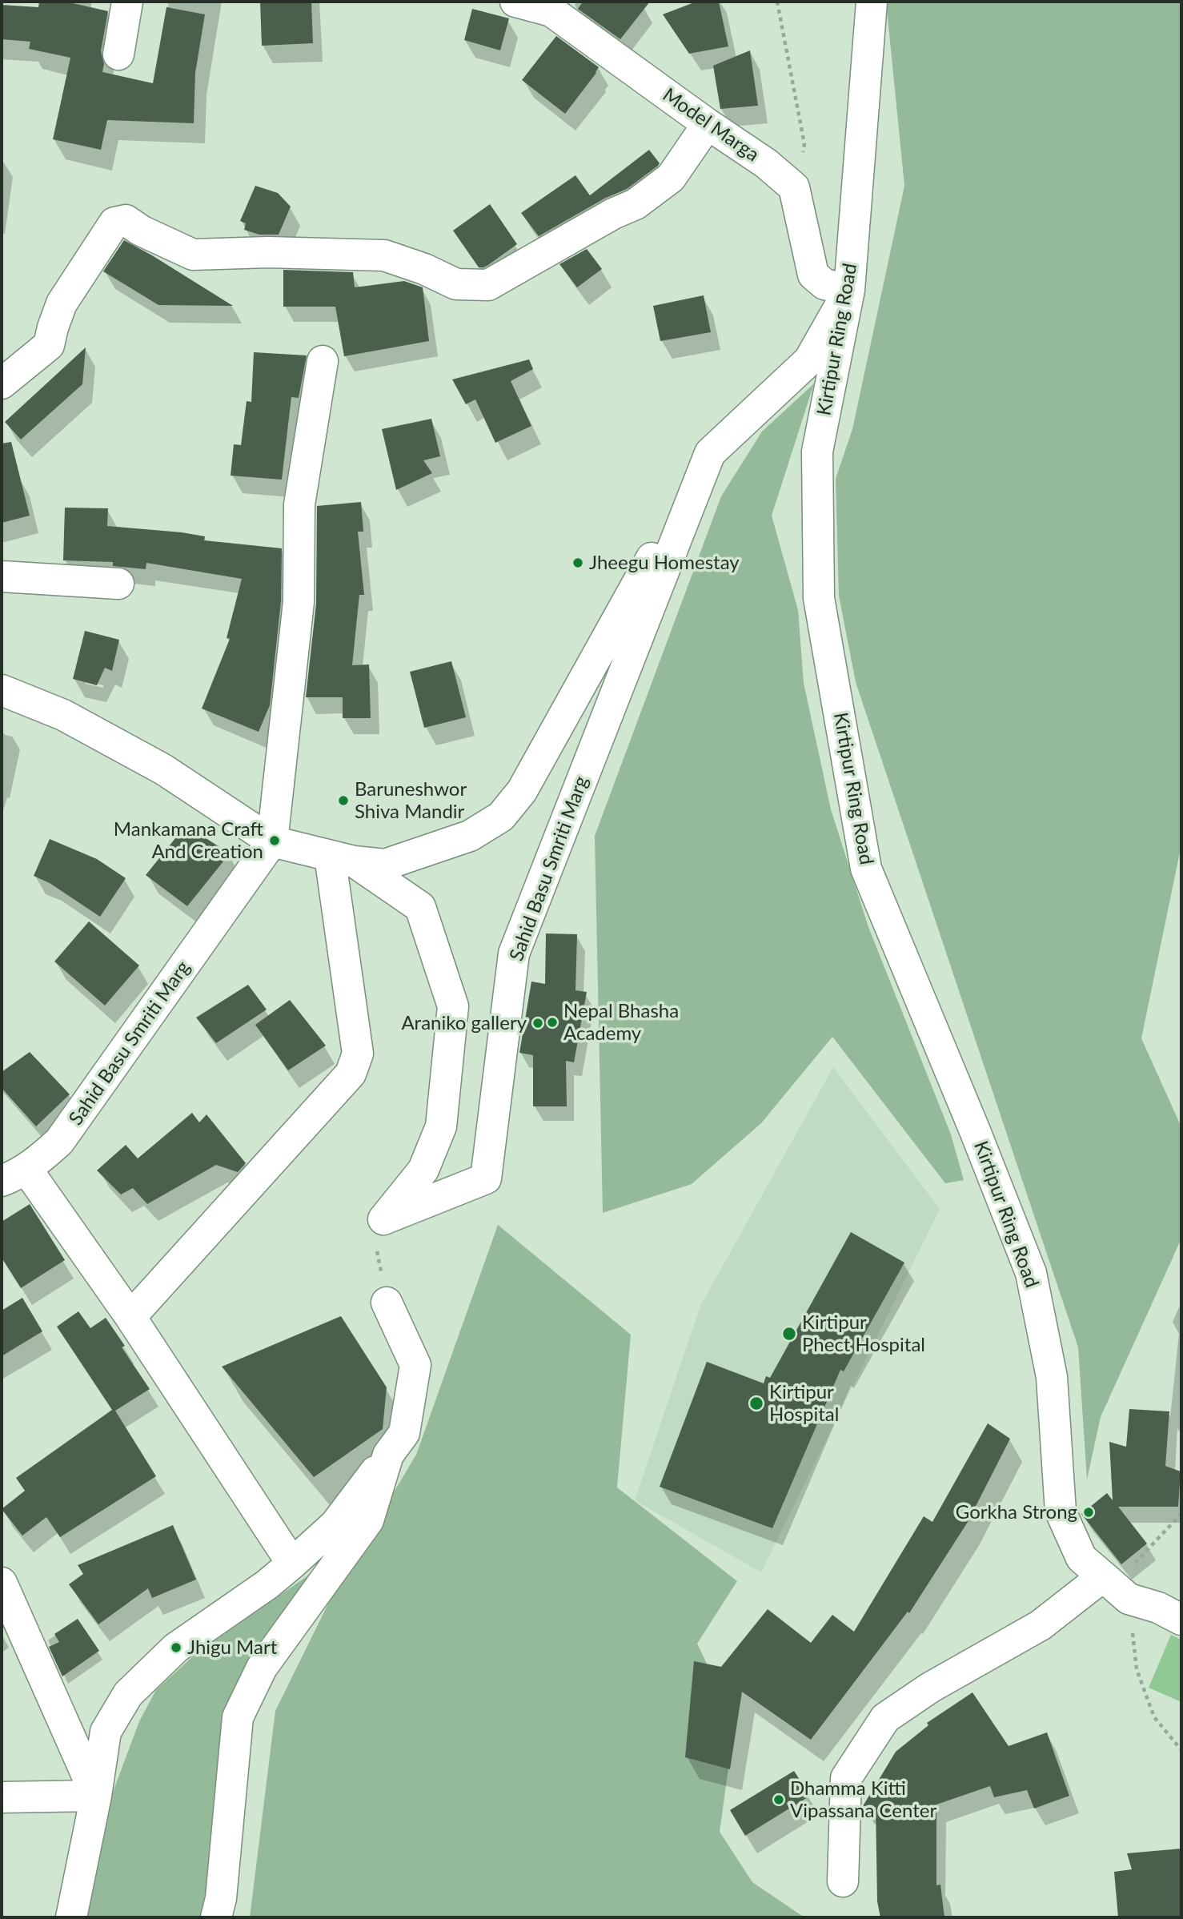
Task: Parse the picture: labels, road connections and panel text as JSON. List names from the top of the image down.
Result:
{
  "streets": {
    "street": ["Model Marga", "Kirtipur Ring Road", "Sahid Basu Smriti Marg"]
  },
  "crossings": [
    ["Kirtipur Ring Road", "Sahid Basu Smriti Marg"]
  ],
  "places": [
    "Jheegu Homestay",
    "Baruneshwor Shiva Mandir",
    "Mankamana Craft And Creation",
    "Nepal Bhasha Academy",
    "Araniko gallery",
    "Kirtipur Phect Hospital",
    "Kirtipur Hospital",
    "Gorkha Strong",
    "Jhigu Mart",
    "Dhamma Kitti Vipassana Center"
  ]
}
